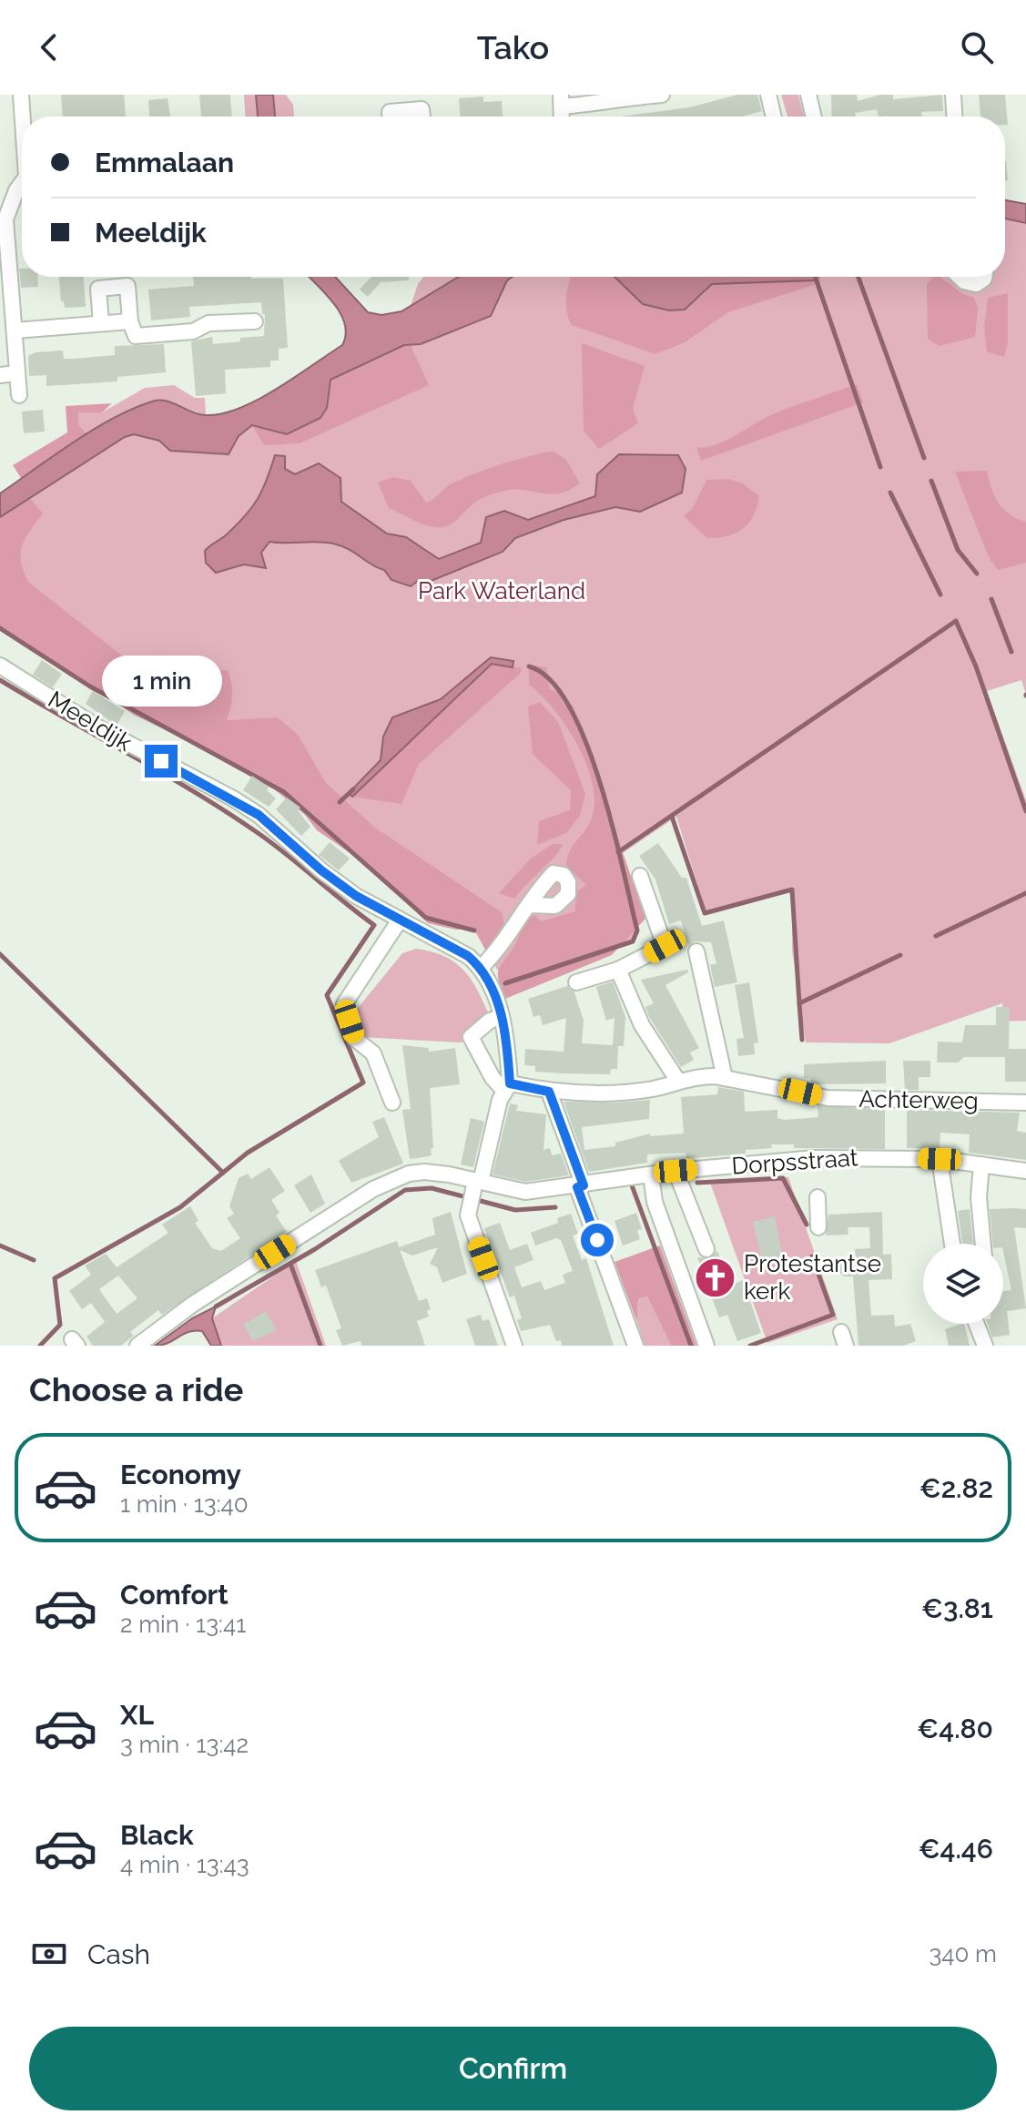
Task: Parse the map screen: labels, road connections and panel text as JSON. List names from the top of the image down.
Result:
{
  "streets": {
    "street": ["Meeldijk", "Achterweg", "Dorpsstraat"]
  },
  "parks": ["Park Waterland"],
  "places": {
    "church": ["Protestantse kerk"]
  },
  "page": {
    "header": "Tako",
    "banner": ["Emmalaan", "Meeldijk"],
    "bubble": "1 min",
    "heading": "Choose a ride",
    "list": [
      {
        "name": "Economy",
        "note": "1 min · 13:40",
        "value": "€2.82"
      },
      {
        "name": "Comfort",
        "note": "2 min · 13:41",
        "value": "€3.81"
      },
      {
        "name": "XL",
        "note": "3 min · 13:42",
        "value": "€4.80"
      },
      {
        "name": "Black",
        "note": "4 min · 13:43",
        "value": "€4.46"
      }
    ],
    "pay": ["Cash", "340 m"],
    "buttons": "Confirm"
  }
}
